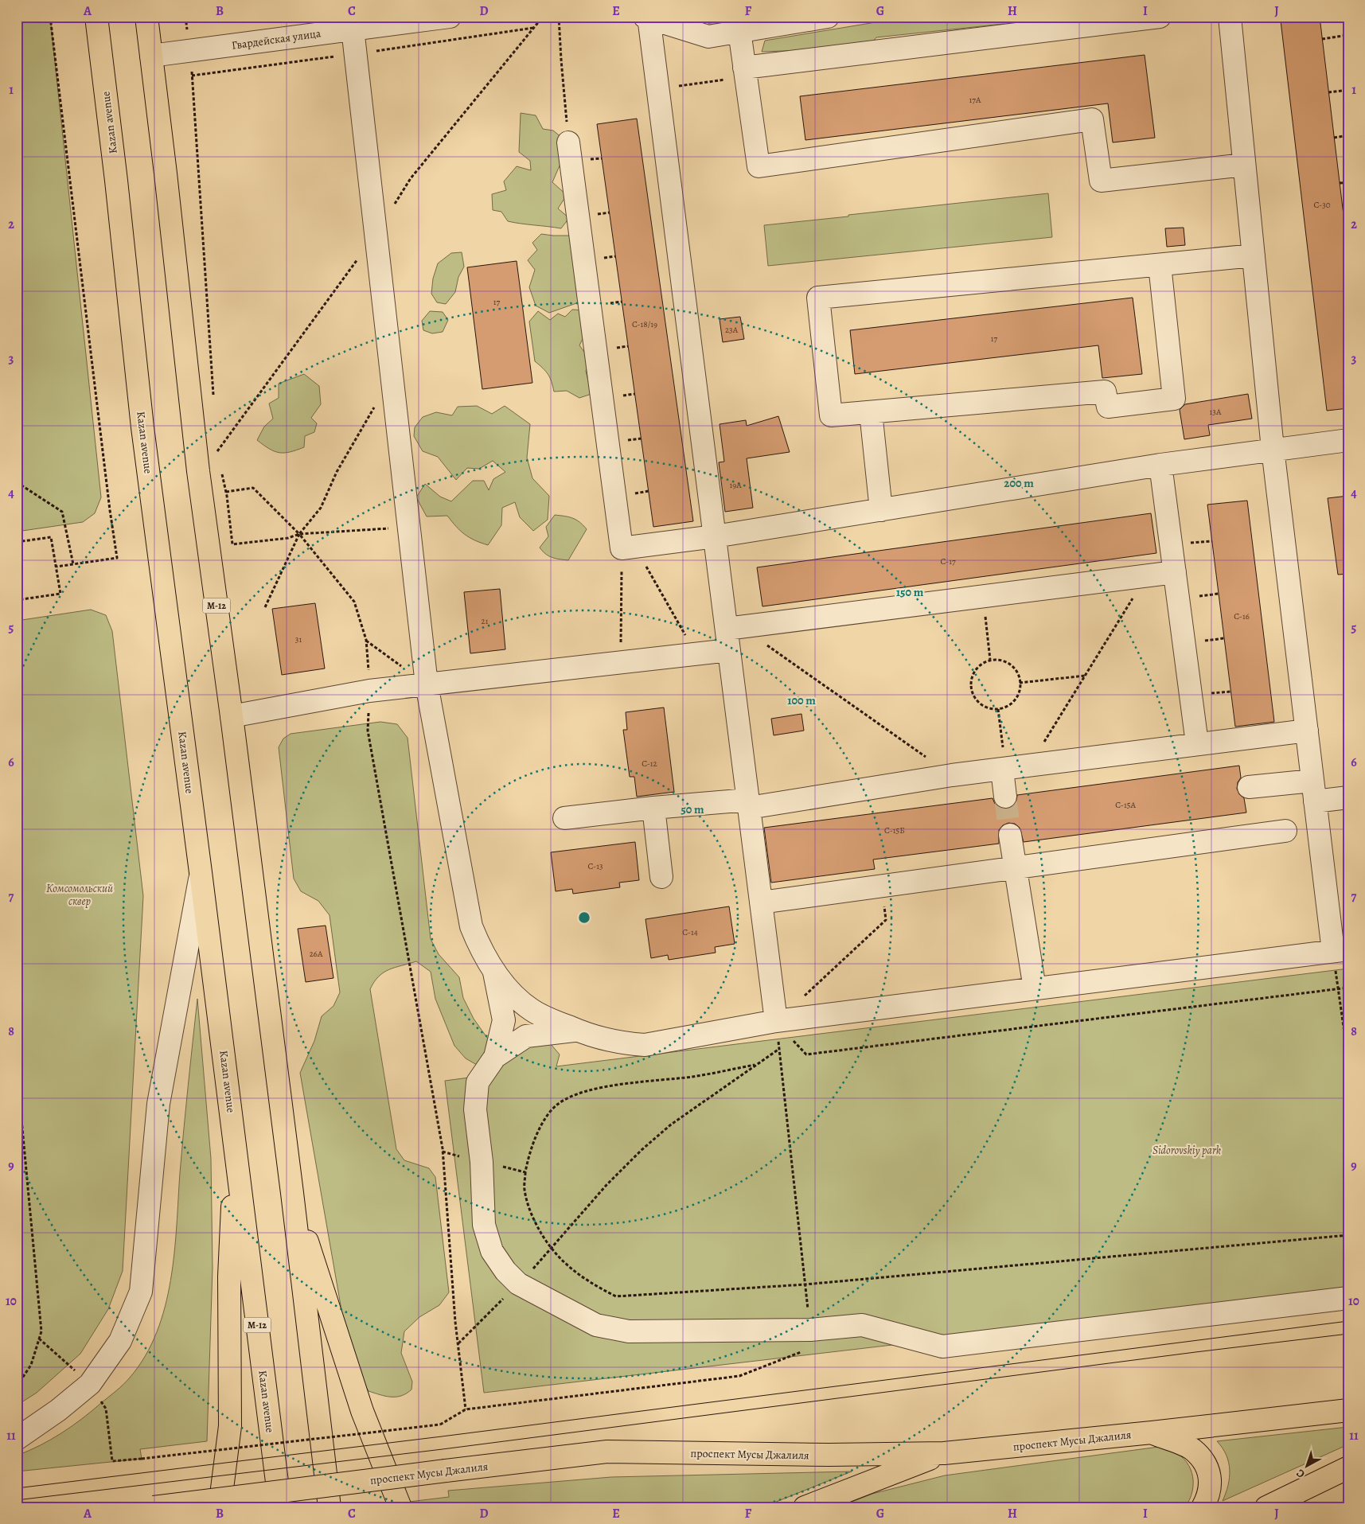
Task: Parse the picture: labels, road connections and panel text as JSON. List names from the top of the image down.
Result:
{
  "streets": {
    "main road": ["Kazan avenue", "М-12", "проспект Мусы Джалиля"],
    "street": ["Гвардейская улица"]
  },
  "crossings": [
    ["Гвардейская улица", "М-12"]
  ],
  "parks": ["Комсомольский сквер", "Sidorovskiy park"],
  "house_numbers": [
    "17А",
    "С-30",
    "17",
    "С-18/19",
    "23А",
    "17",
    "13А",
    "19А",
    "С-17",
    "С-16",
    "21",
    "31",
    "С-12",
    "С-15А",
    "С-15Б",
    "С-13",
    "С-14",
    "26А"
  ],
  "north": "bottom left",
  "grid": {
    "columns": [
      "A",
      "B",
      "C",
      "D",
      "E",
      "F",
      "G",
      "H",
      "I",
      "J"
    ],
    "rows": [
      "1",
      "2",
      "3",
      "4",
      "5",
      "6",
      "7",
      "8",
      "9",
      "10",
      "11"
    ]
  },
  "rings": [
    "200 m",
    "150 m",
    "100 m",
    "50 m"
  ]
}
